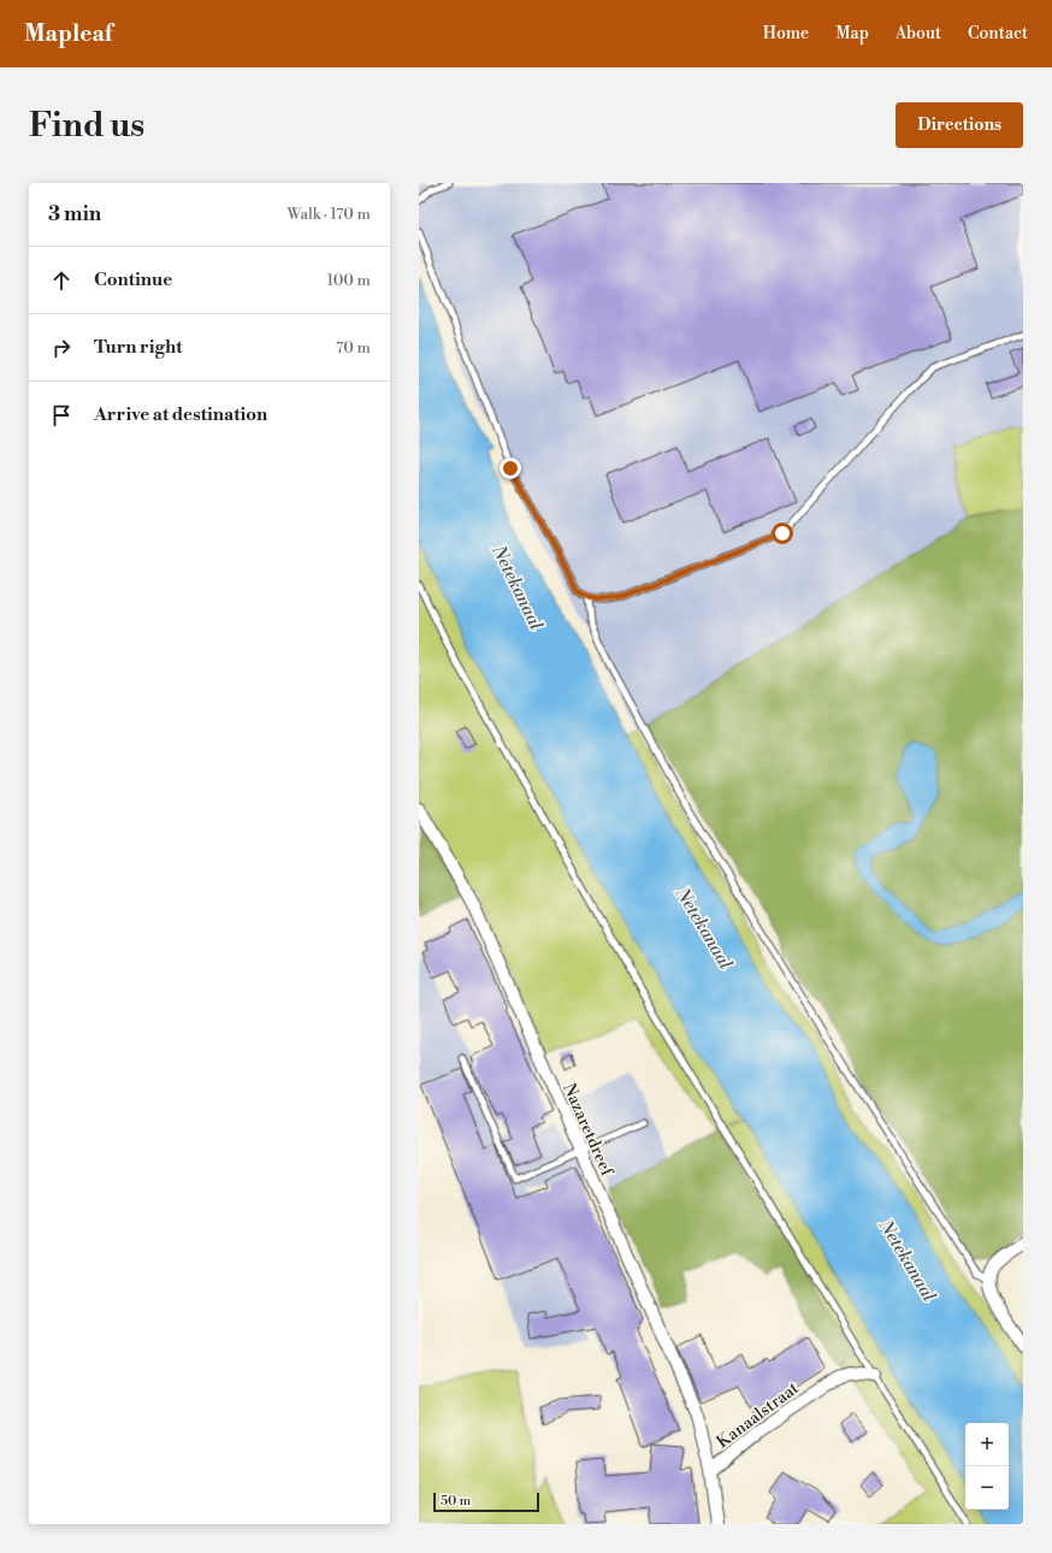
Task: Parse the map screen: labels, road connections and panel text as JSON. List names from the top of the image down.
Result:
{
  "streets": {
    "street": ["Nazaretdreef", "Kanaalstraat"]
  },
  "crossings": [
    ["Nazaretdreef", "Kanaalstraat"]
  ],
  "water": ["Netekanaal"],
  "scale_bar": "50 m",
  "page": {
    "header": "Mapleaf",
    "nav": [
      "Home",
      "Map",
      "About",
      "Contact"
    ],
    "buttons": "Directions",
    "title": "Find us",
    "heading": ["3 min", "Walk · 170 m"],
    "list": [
      ["Continue", "100 m"],
      ["Turn right", "70 m"],
      "Arrive at destination"
    ],
    "map_buttons": ["+", "−"],
    "scale": "50 m"
  }
}
